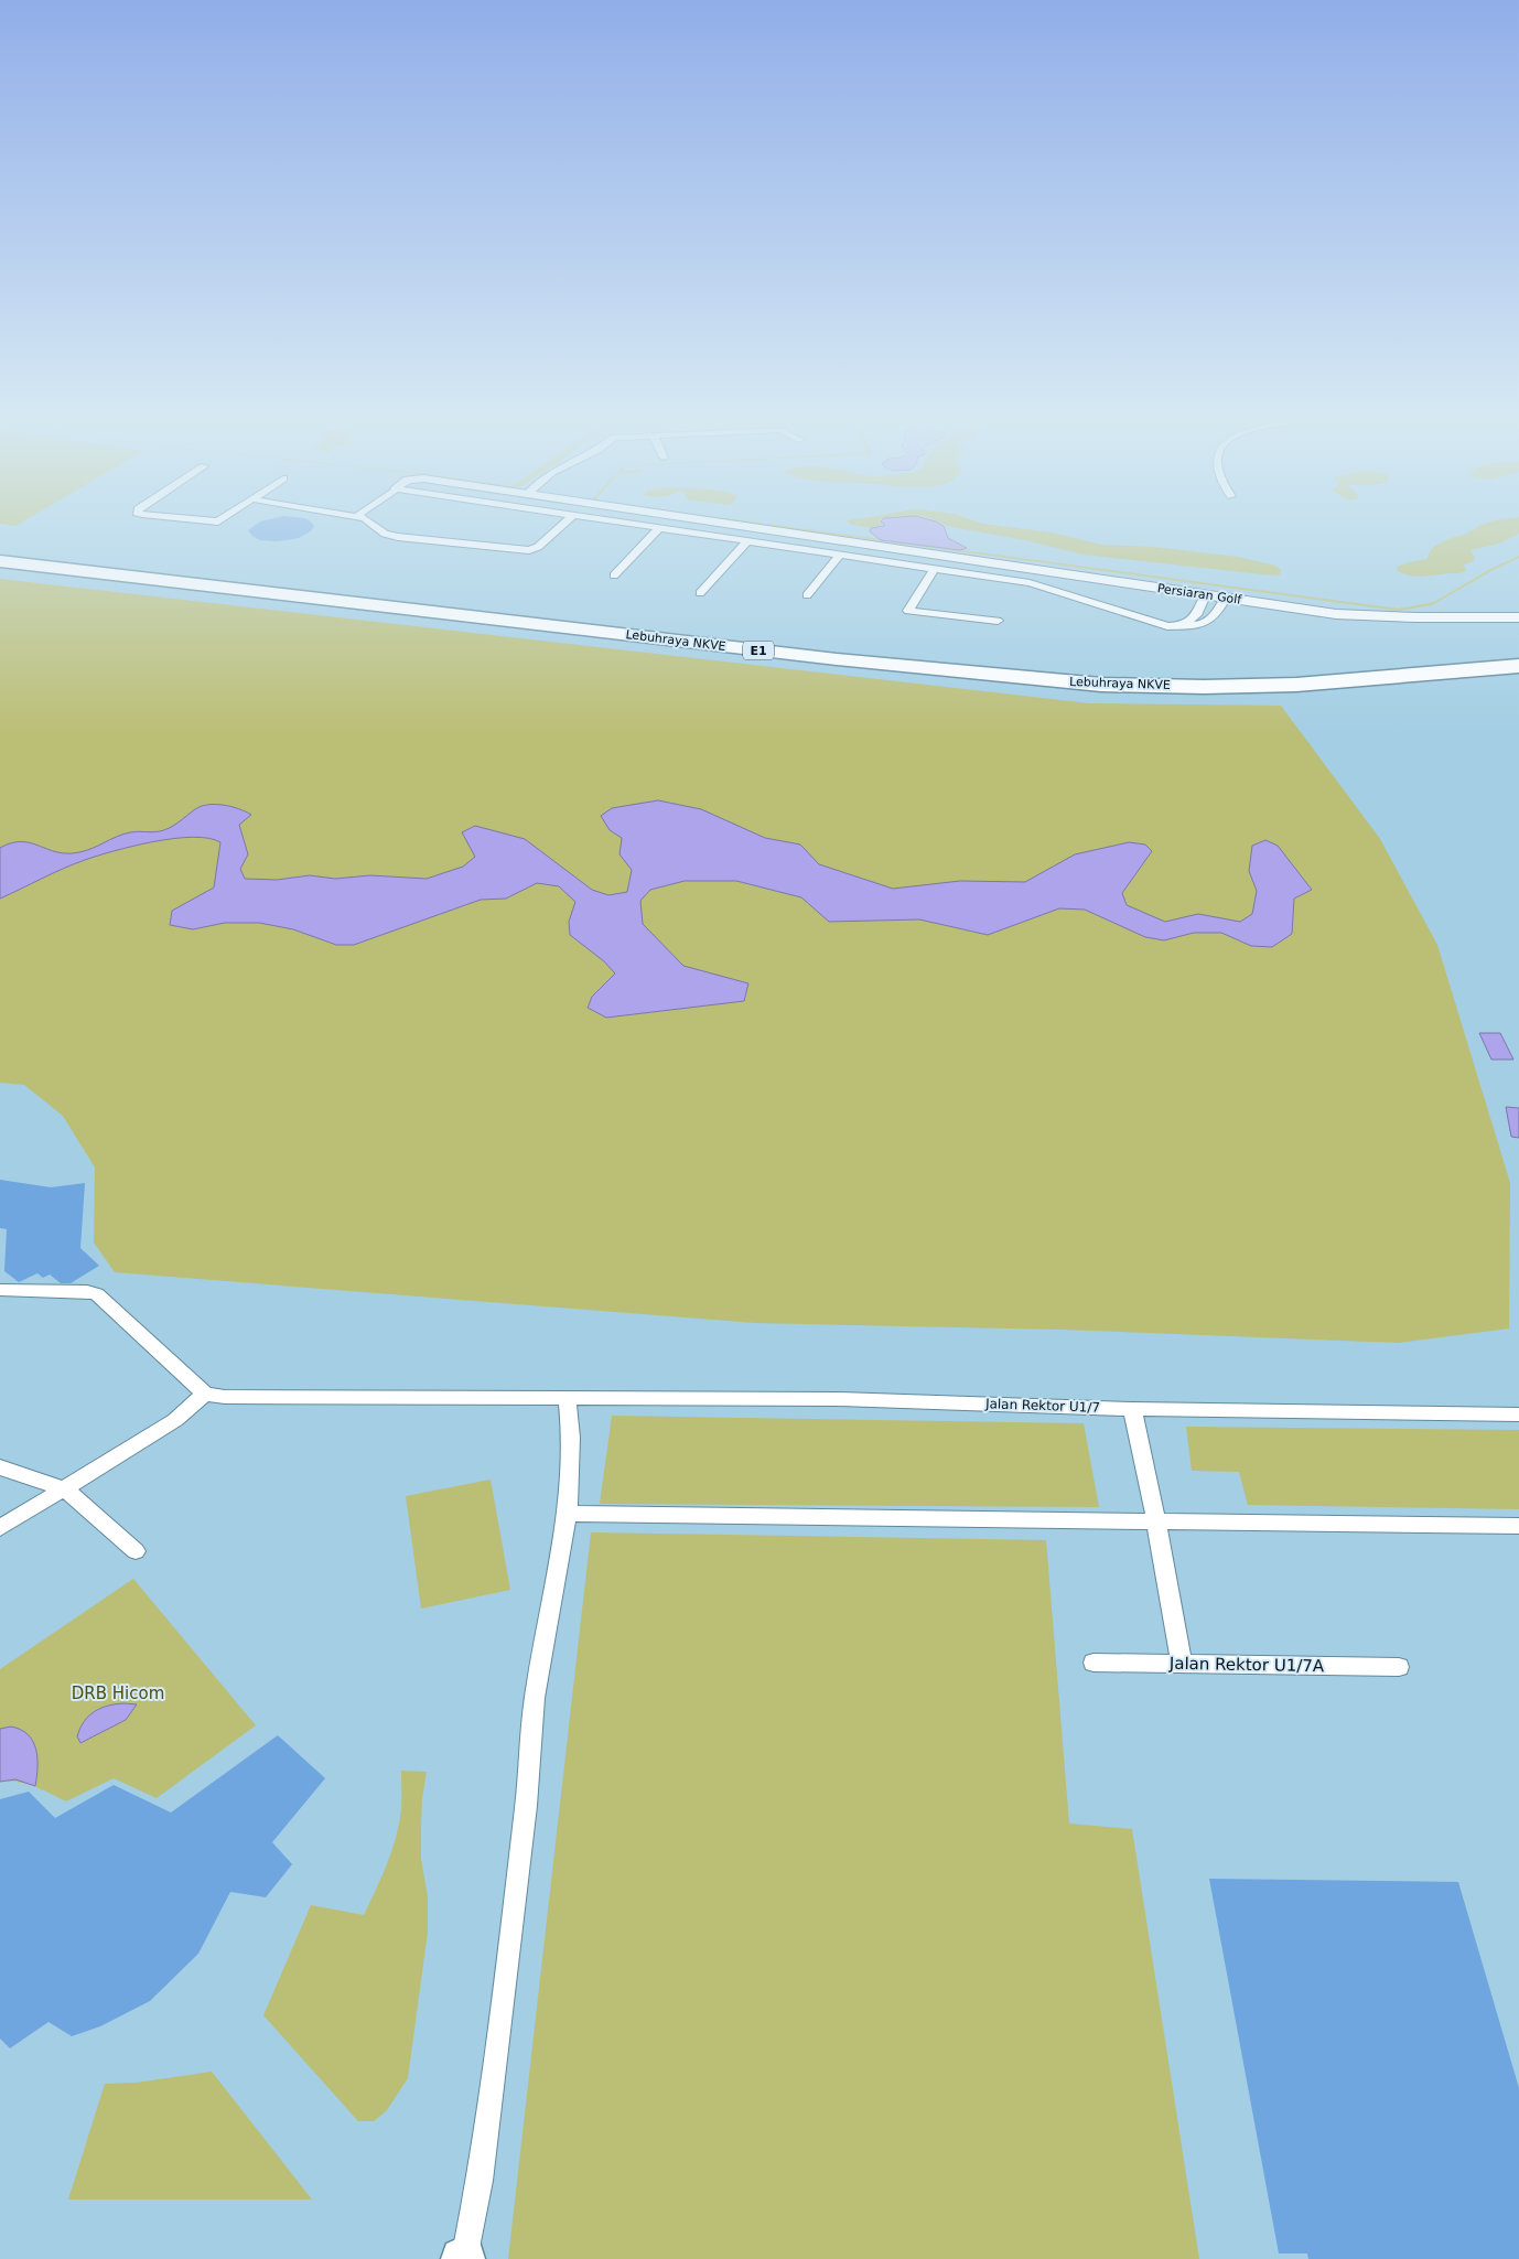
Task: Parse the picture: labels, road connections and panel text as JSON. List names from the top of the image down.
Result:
{
  "streets": {
    "highway": ["Lebuhraya NKVE", "E1"],
    "street": ["Persiaran Golf", "Jalan Rektor U1/7", "Jalan Rektor U1/7A"]
  },
  "parks": ["DRB Hicom"]
}
